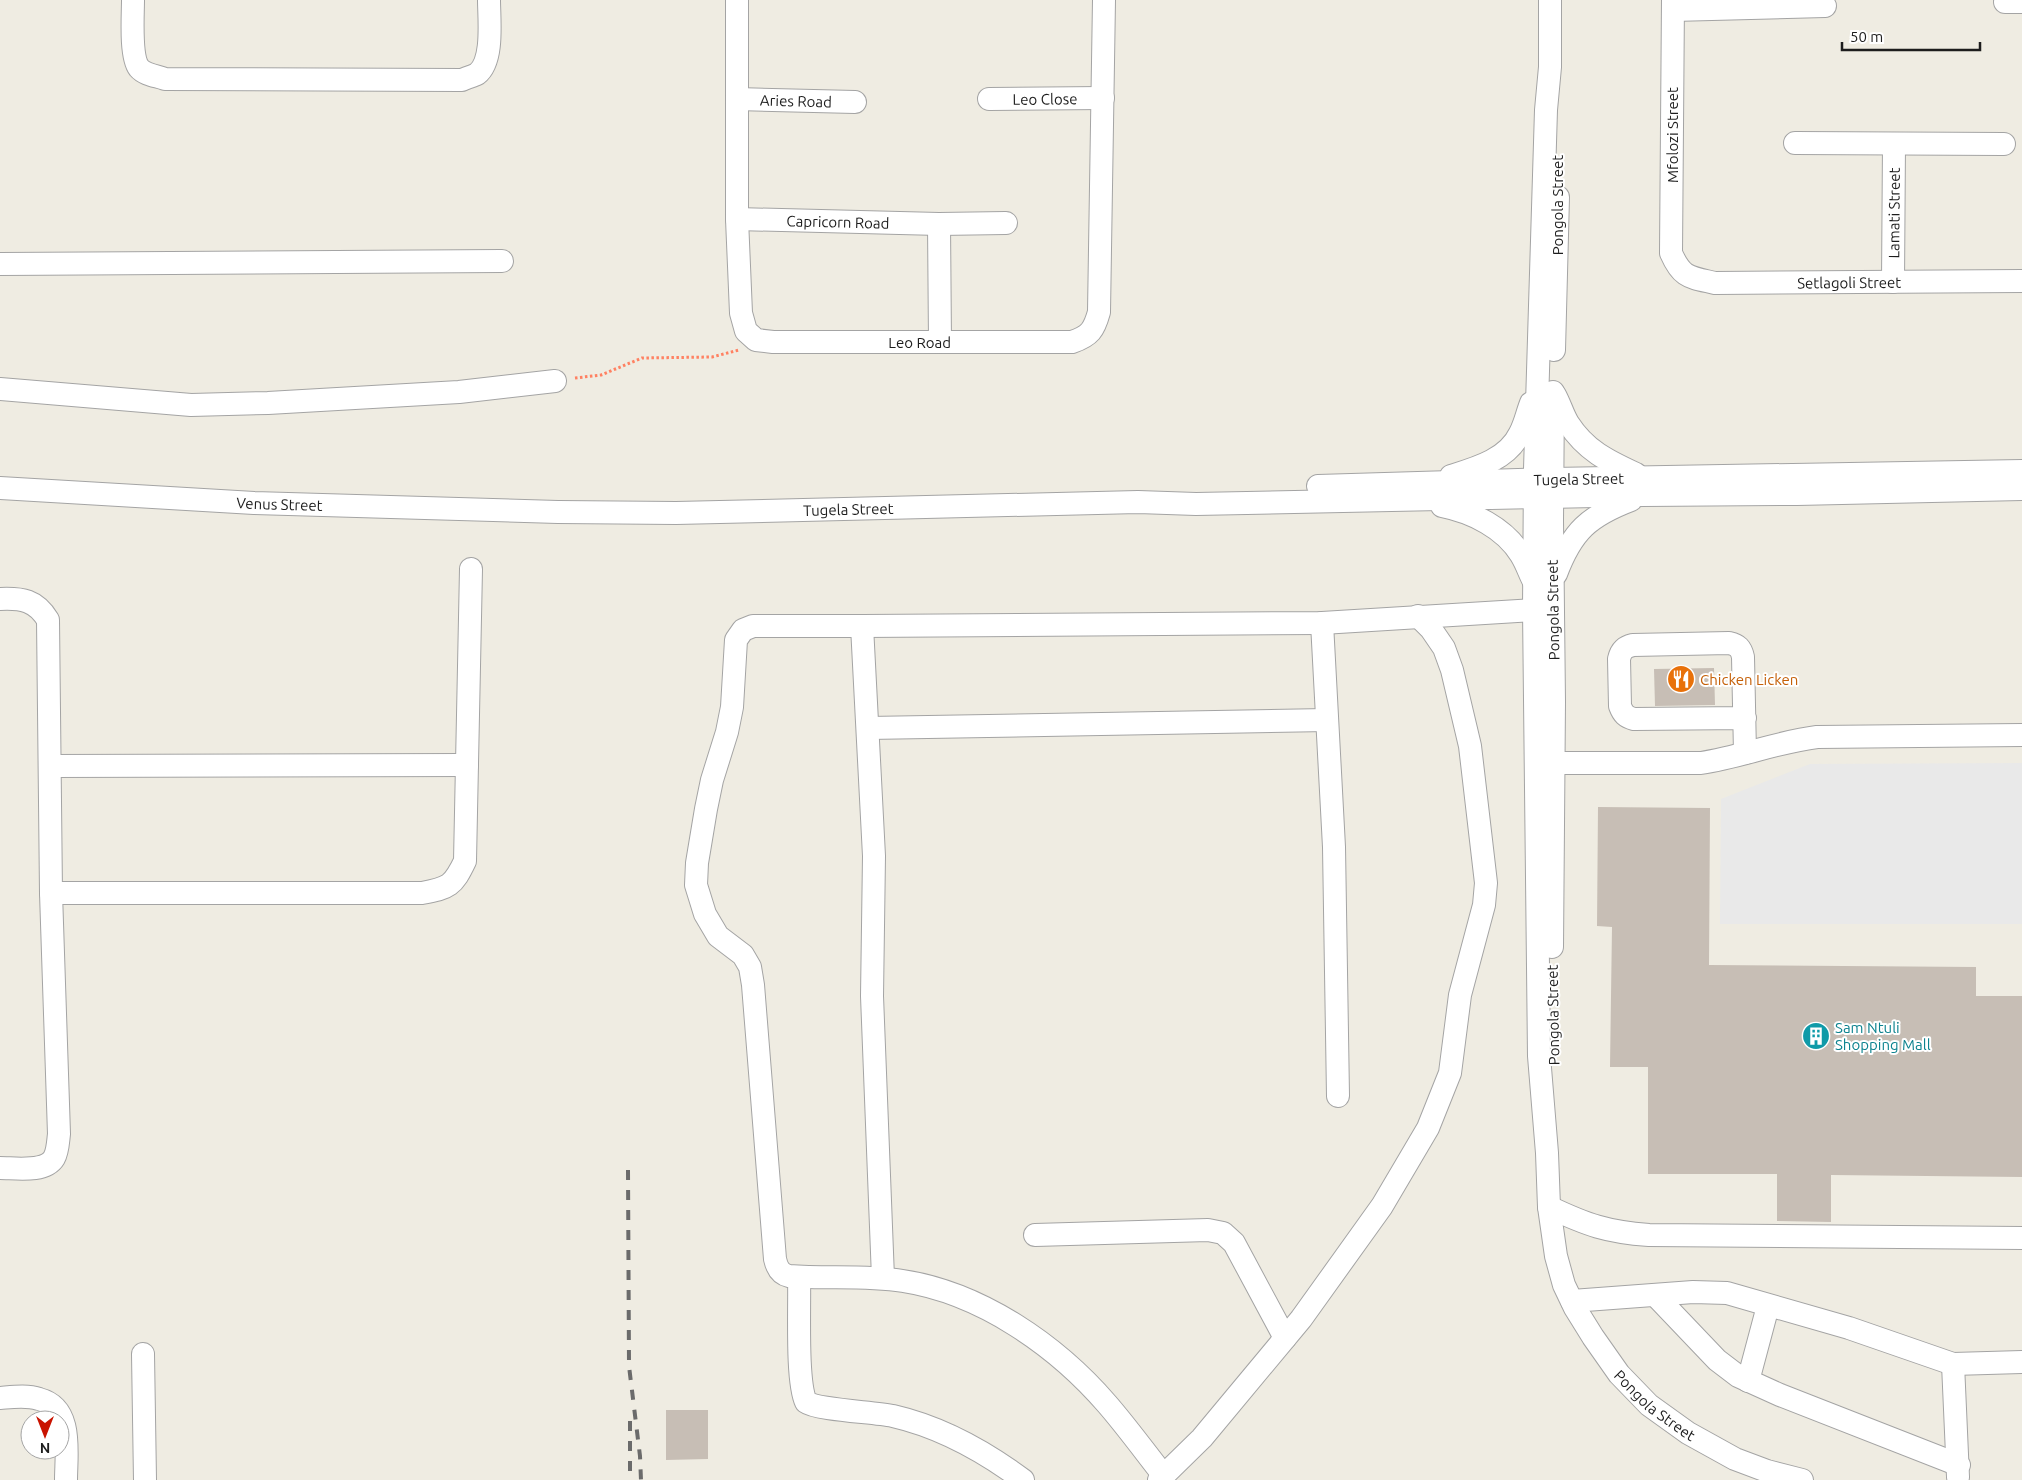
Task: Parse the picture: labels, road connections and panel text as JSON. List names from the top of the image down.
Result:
{
  "streets": {
    "street": [
      "Leo Close",
      "Aries Road",
      "Mfolozi Street",
      "Pongola Street",
      "Lamati Street",
      "Capricorn Road",
      "Setlagoli Street",
      "Leo Road",
      "Tugela Street",
      "Venus Street"
    ]
  },
  "crossings": [
    ["Leo Close", "Leo Road"],
    ["Mfolozi Street", "Setlagoli Street"],
    ["Pongola Street", "Tugela Street"],
    ["Lamati Street", "Setlagoli Street"],
    ["Tugela Street", "Venus Street"]
  ],
  "places": {
    "restaurant": ["Chicken Licken"],
    "building": ["Sam Ntuli Shopping Mall"]
  },
  "scale_bar": "50 m",
  "north": "bottom"
}
